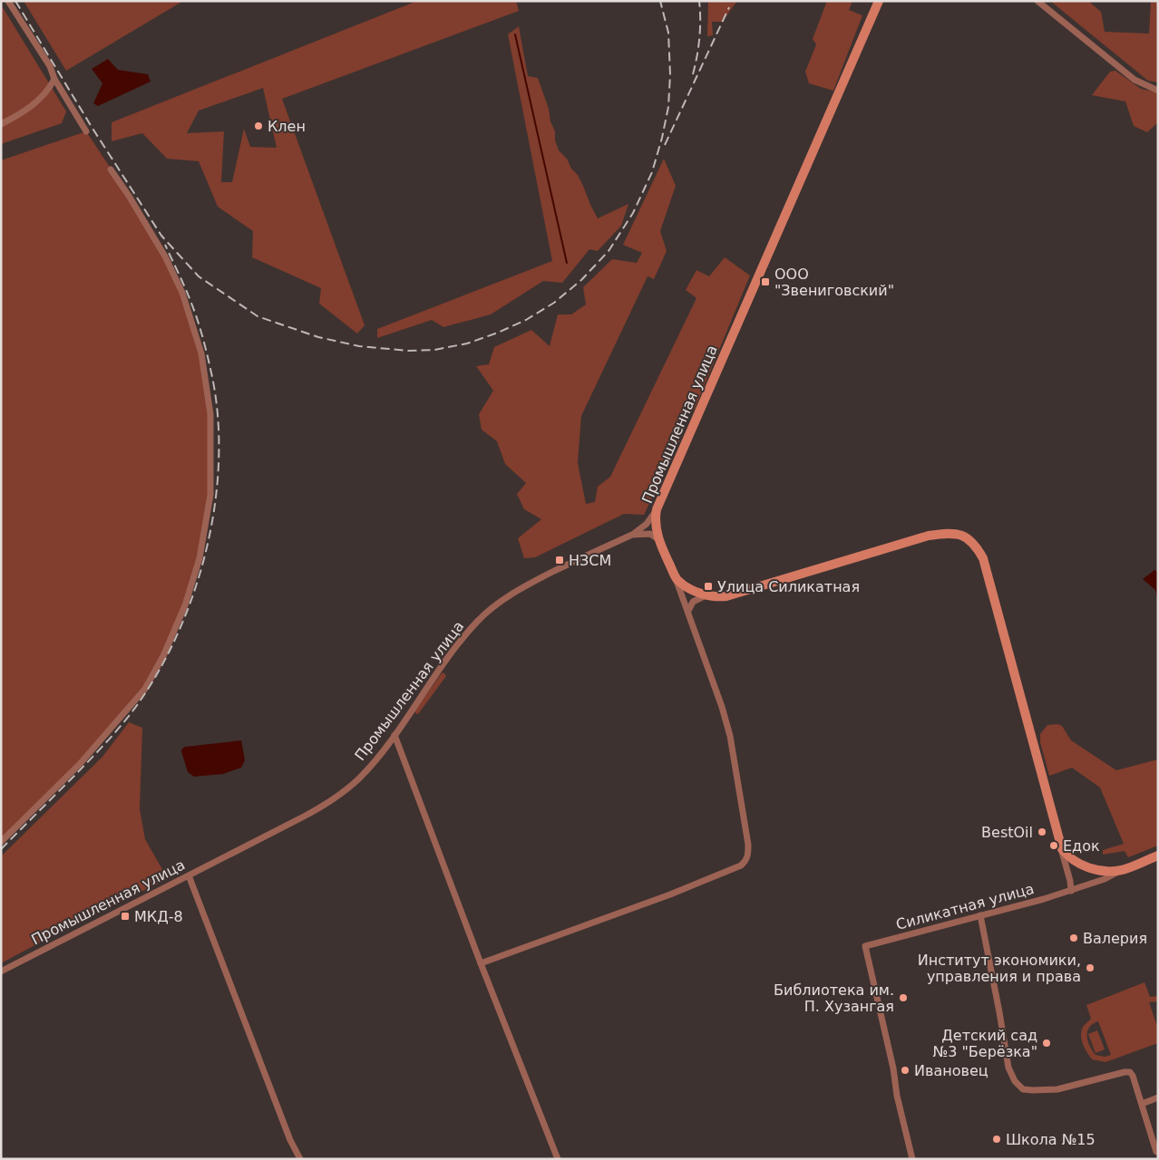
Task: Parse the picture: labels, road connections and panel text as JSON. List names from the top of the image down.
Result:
{
  "streets": {
    "street": ["Промышленная улица", "Силикатная улица"]
  },
  "places": {
    "other": [
      "Клен",
      "BestOil",
      "Едок",
      "Валерия",
      "Институт экономики, управления и права",
      "Библиотека им. П. Хузангая",
      "Детский сад №3 \"Берёзка\"",
      "Ивановец",
      "Школа №15"
    ],
    "transit": [
      "ООО \"Звениговский\"",
      "НЗСМ",
      "Улица Силикатная",
      "МКД-8"
    ]
  }
}
